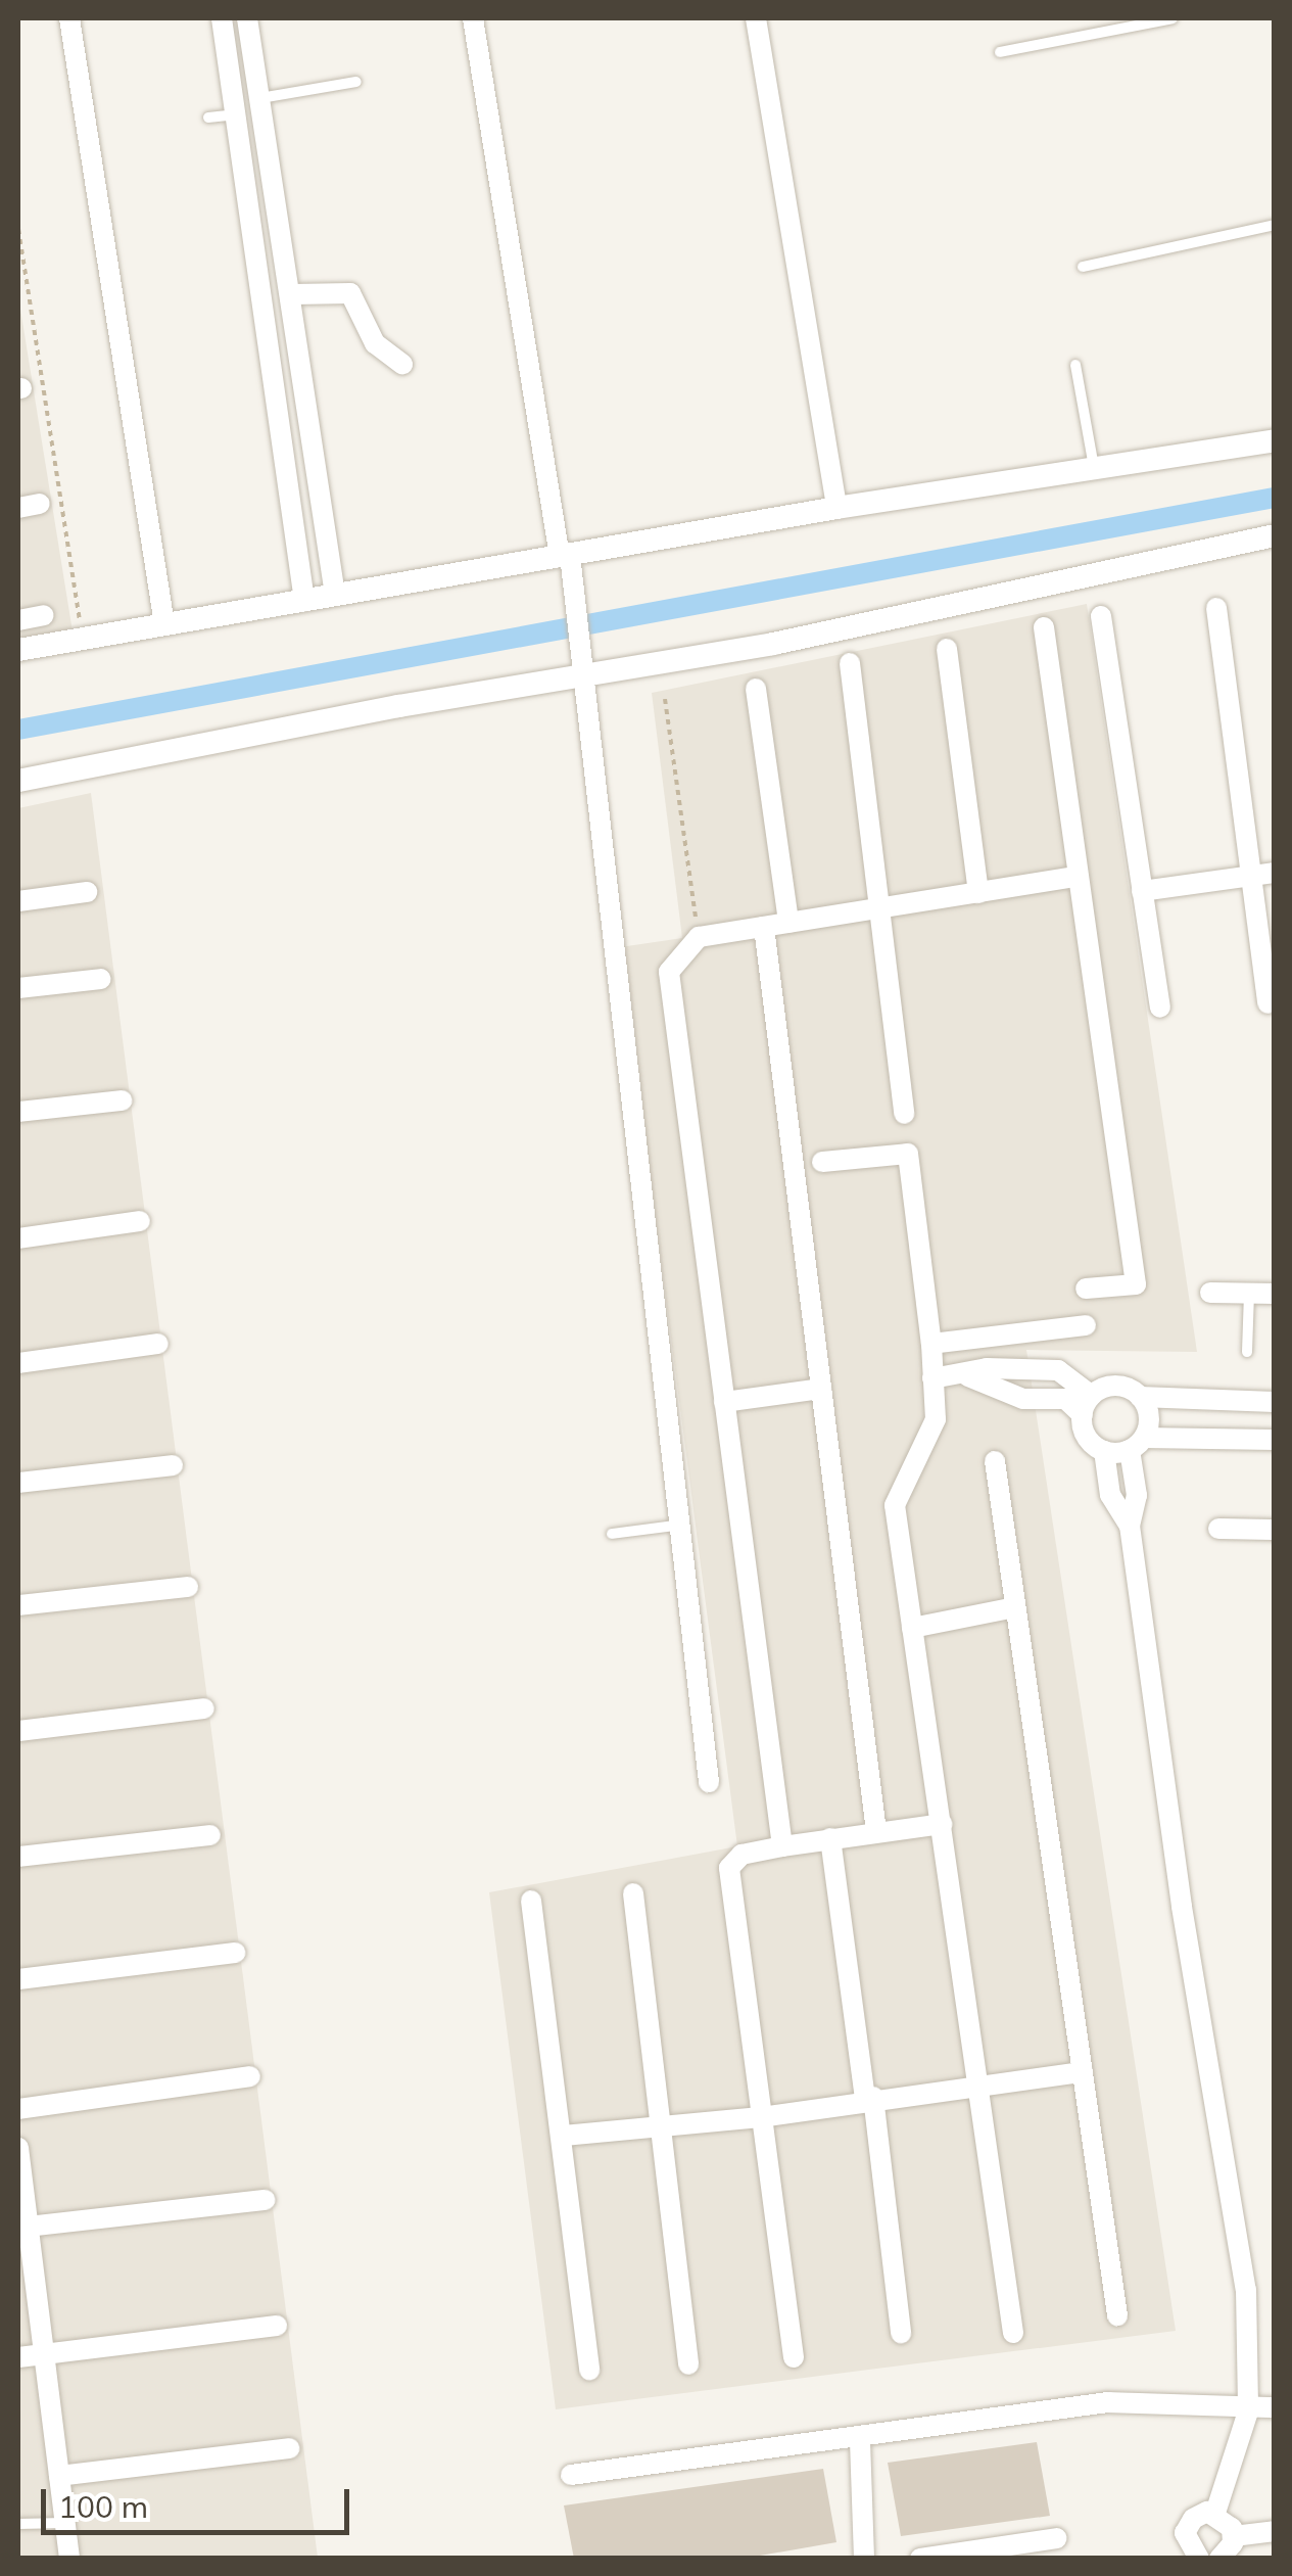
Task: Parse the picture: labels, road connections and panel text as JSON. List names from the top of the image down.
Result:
{
  "scale_bar": "100 m"
}
